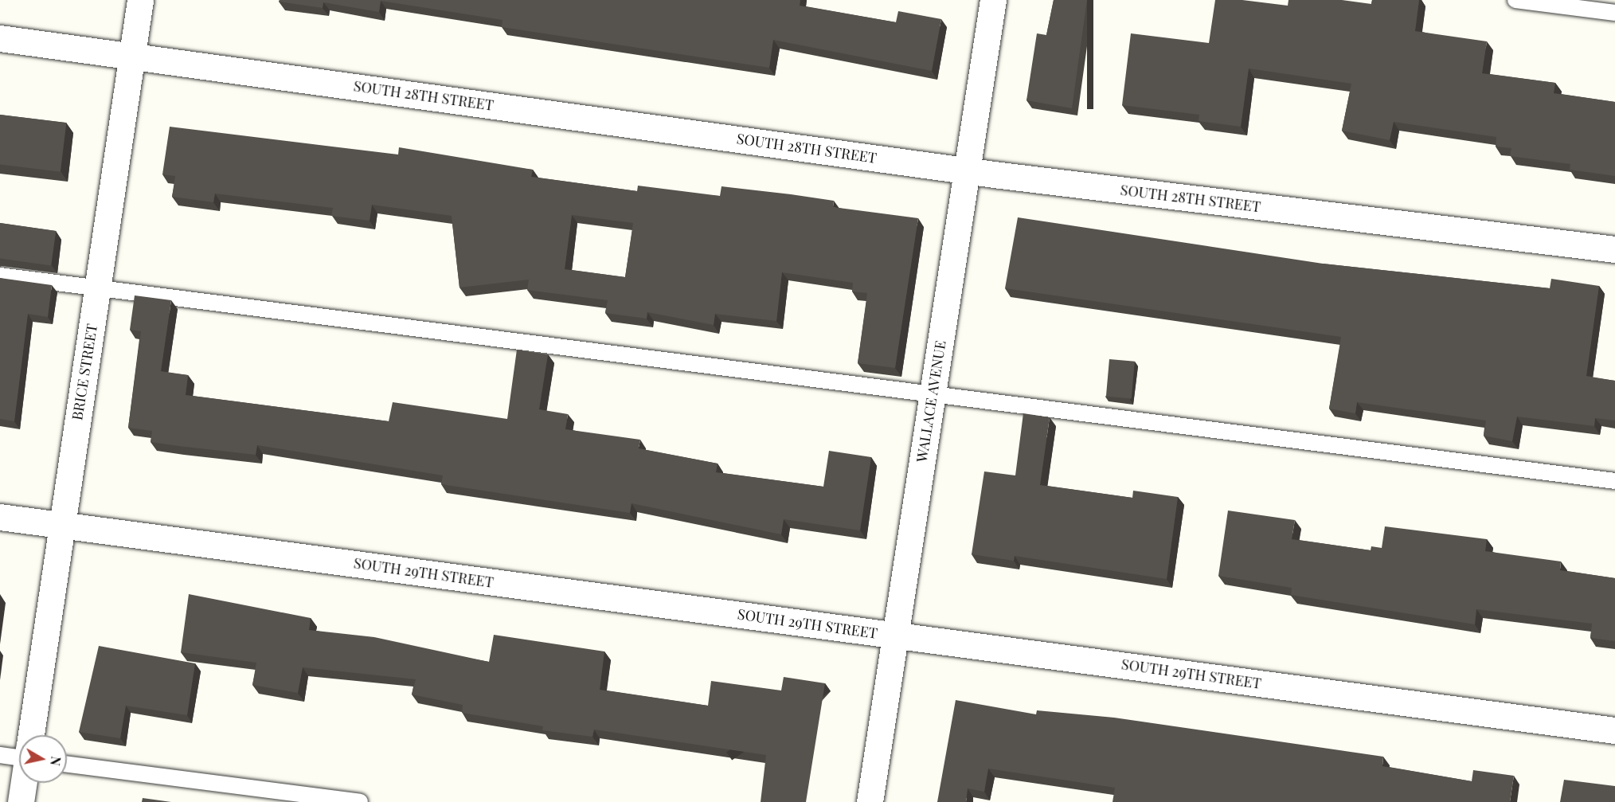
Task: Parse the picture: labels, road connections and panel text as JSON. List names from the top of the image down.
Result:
{
  "streets": {
    "street": [
      "SOUTH 28TH STREET",
      "BRICE STREET",
      "WALLACE AVENUE",
      "SOUTH 29TH STREET"
    ]
  },
  "crossings": [
    ["SOUTH 28TH STREET", "BRICE STREET"],
    ["SOUTH 28TH STREET", "WALLACE AVENUE"],
    ["BRICE STREET", "SOUTH 29TH STREET"],
    ["WALLACE AVENUE", "SOUTH 29TH STREET"]
  ],
  "north": "right"
}
